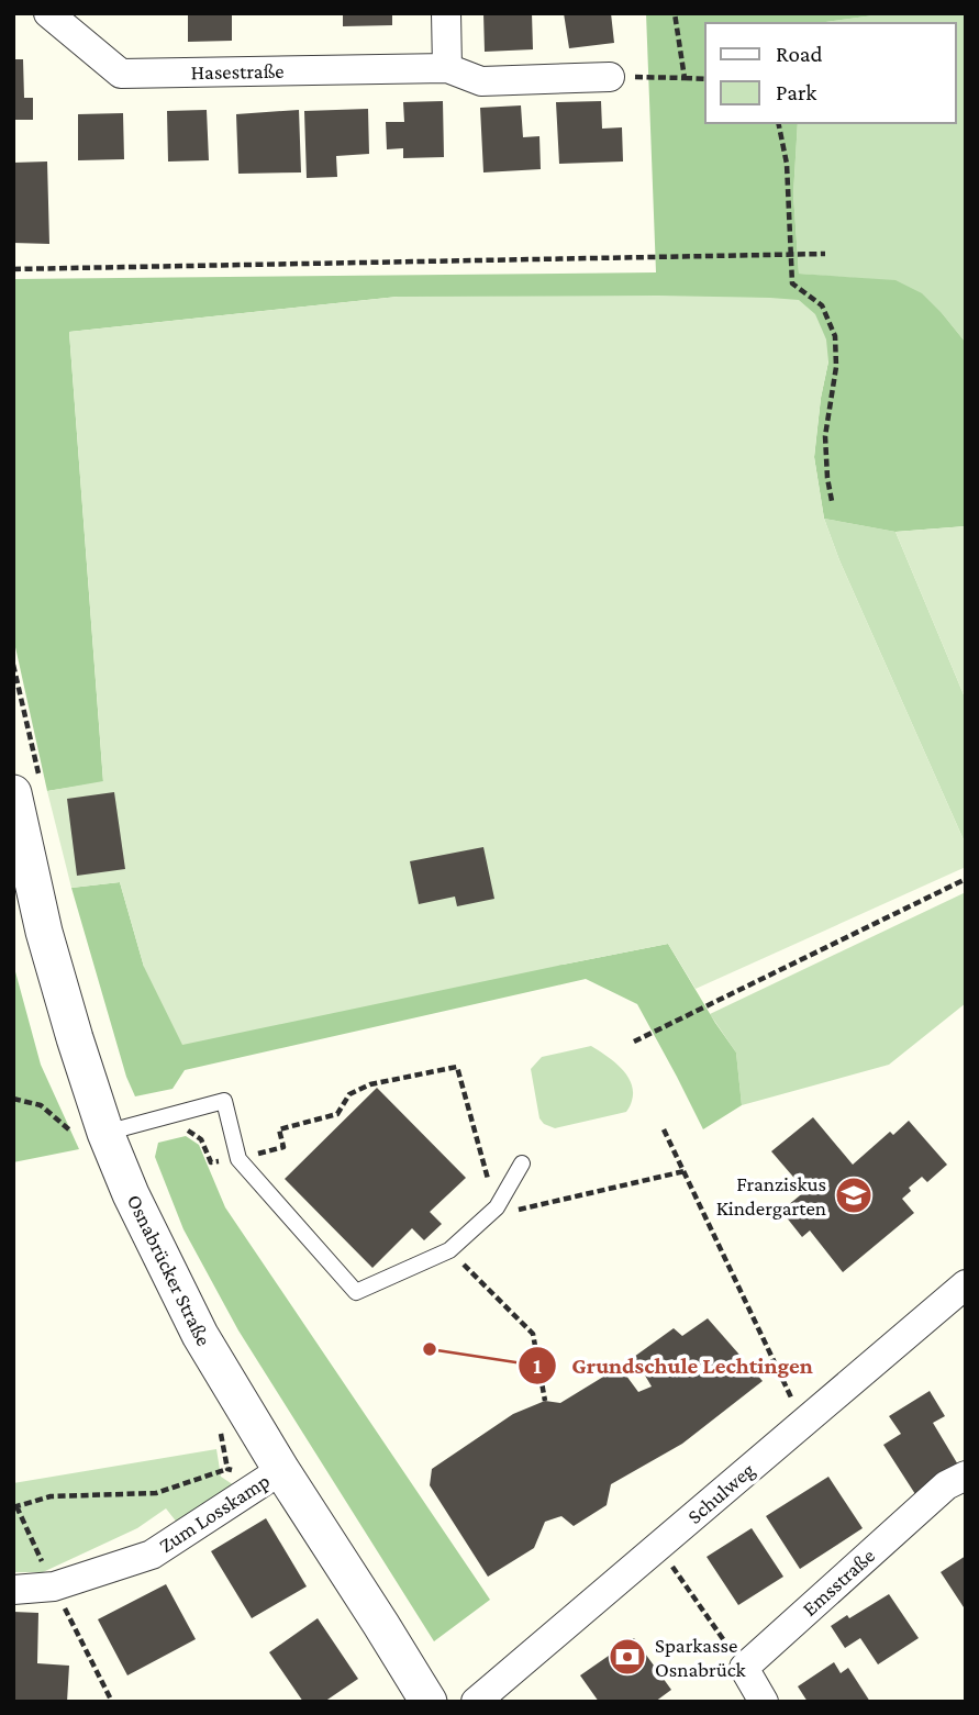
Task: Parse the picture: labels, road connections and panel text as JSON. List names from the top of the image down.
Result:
{
  "streets": {
    "street": [
      "Hasestraße",
      "Osnabrücker Straße",
      "Schulweg",
      "Zum Losskamp",
      "Emsstraße"
    ]
  },
  "crossings": [
    ["Osnabrücker Straße", "Zum Losskamp"]
  ],
  "places": {
    "school or university": ["Franziskus Kindergarten"],
    "other": ["Grundschule Lechtingen"],
    "bank": ["Sparkasse Osnabrück"]
  },
  "legend": ["Road", "Park"]
}
